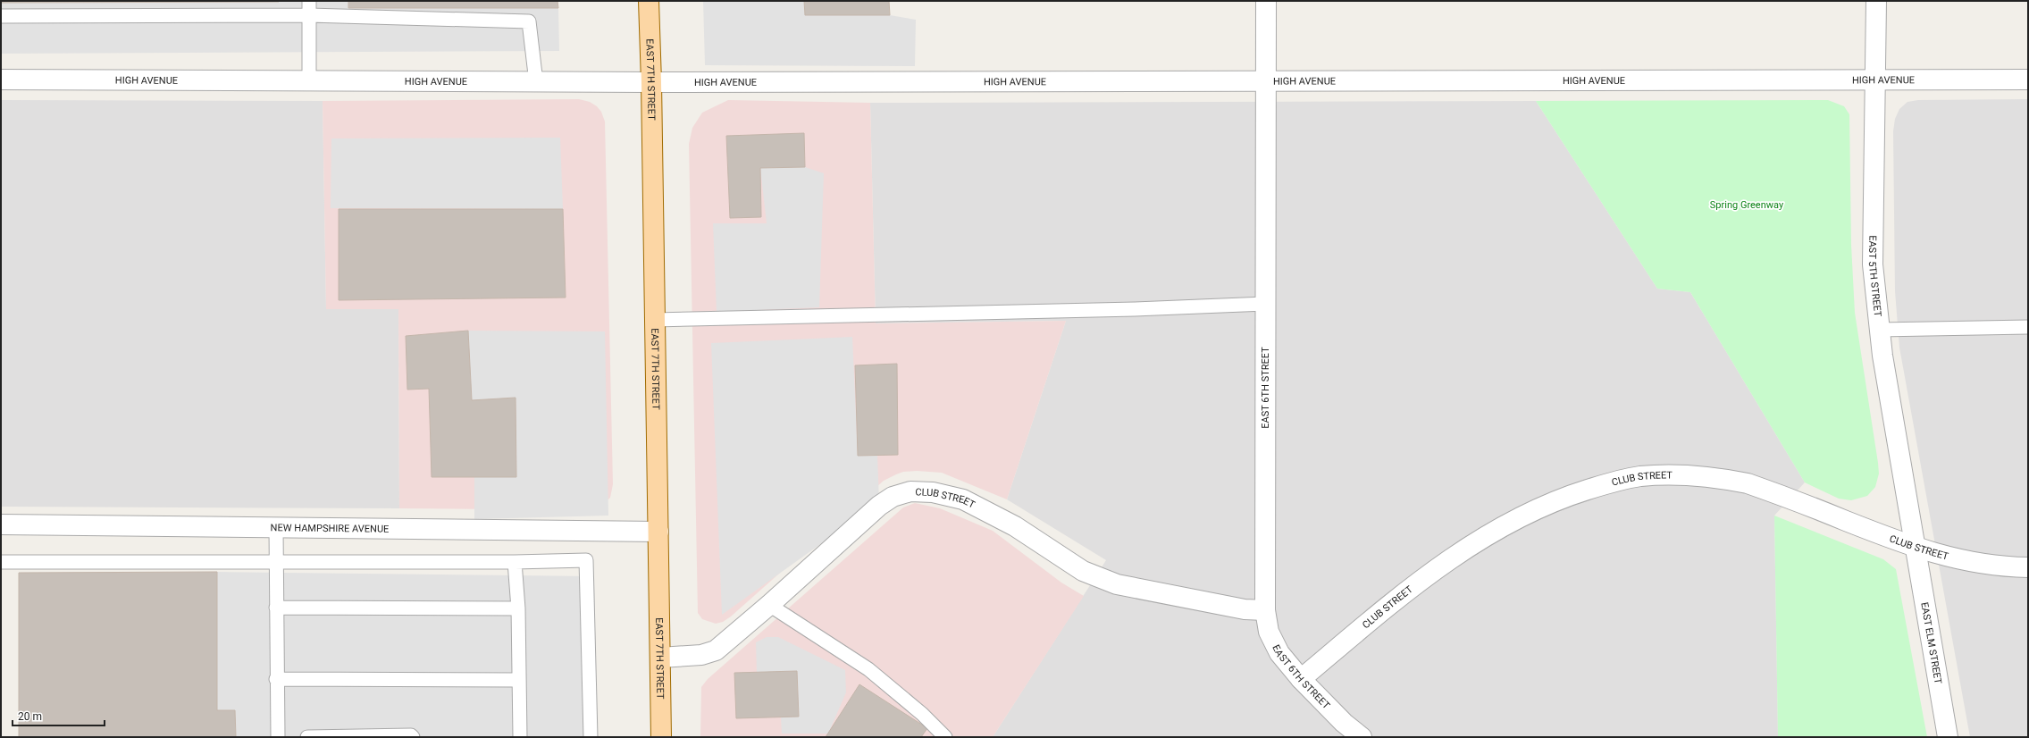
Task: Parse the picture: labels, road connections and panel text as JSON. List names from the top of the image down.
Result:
{
  "streets": {
    "main road": ["EAST 7TH STREET"],
    "street": [
      "HIGH AVENUE",
      "EAST 5TH STREET",
      "EAST 6TH STREET",
      "CLUB STREET",
      "NEW HAMPSHIRE AVENUE",
      "EAST ELM STREET"
    ]
  },
  "crossings": [
    ["HIGH AVENUE", "EAST 7TH STREET"],
    ["HIGH AVENUE", "EAST 5TH STREET"],
    ["HIGH AVENUE", "EAST 6TH STREET"],
    ["EAST 7TH STREET", "CLUB STREET"],
    ["EAST 7TH STREET", "NEW HAMPSHIRE AVENUE"],
    ["EAST 5TH STREET", "CLUB STREET"],
    ["EAST 5TH STREET", "EAST ELM STREET"],
    ["EAST 6TH STREET", "CLUB STREET"],
    ["CLUB STREET", "EAST ELM STREET"]
  ],
  "parks": ["Spring Greenway"],
  "scale_bar": "20 m"
}
